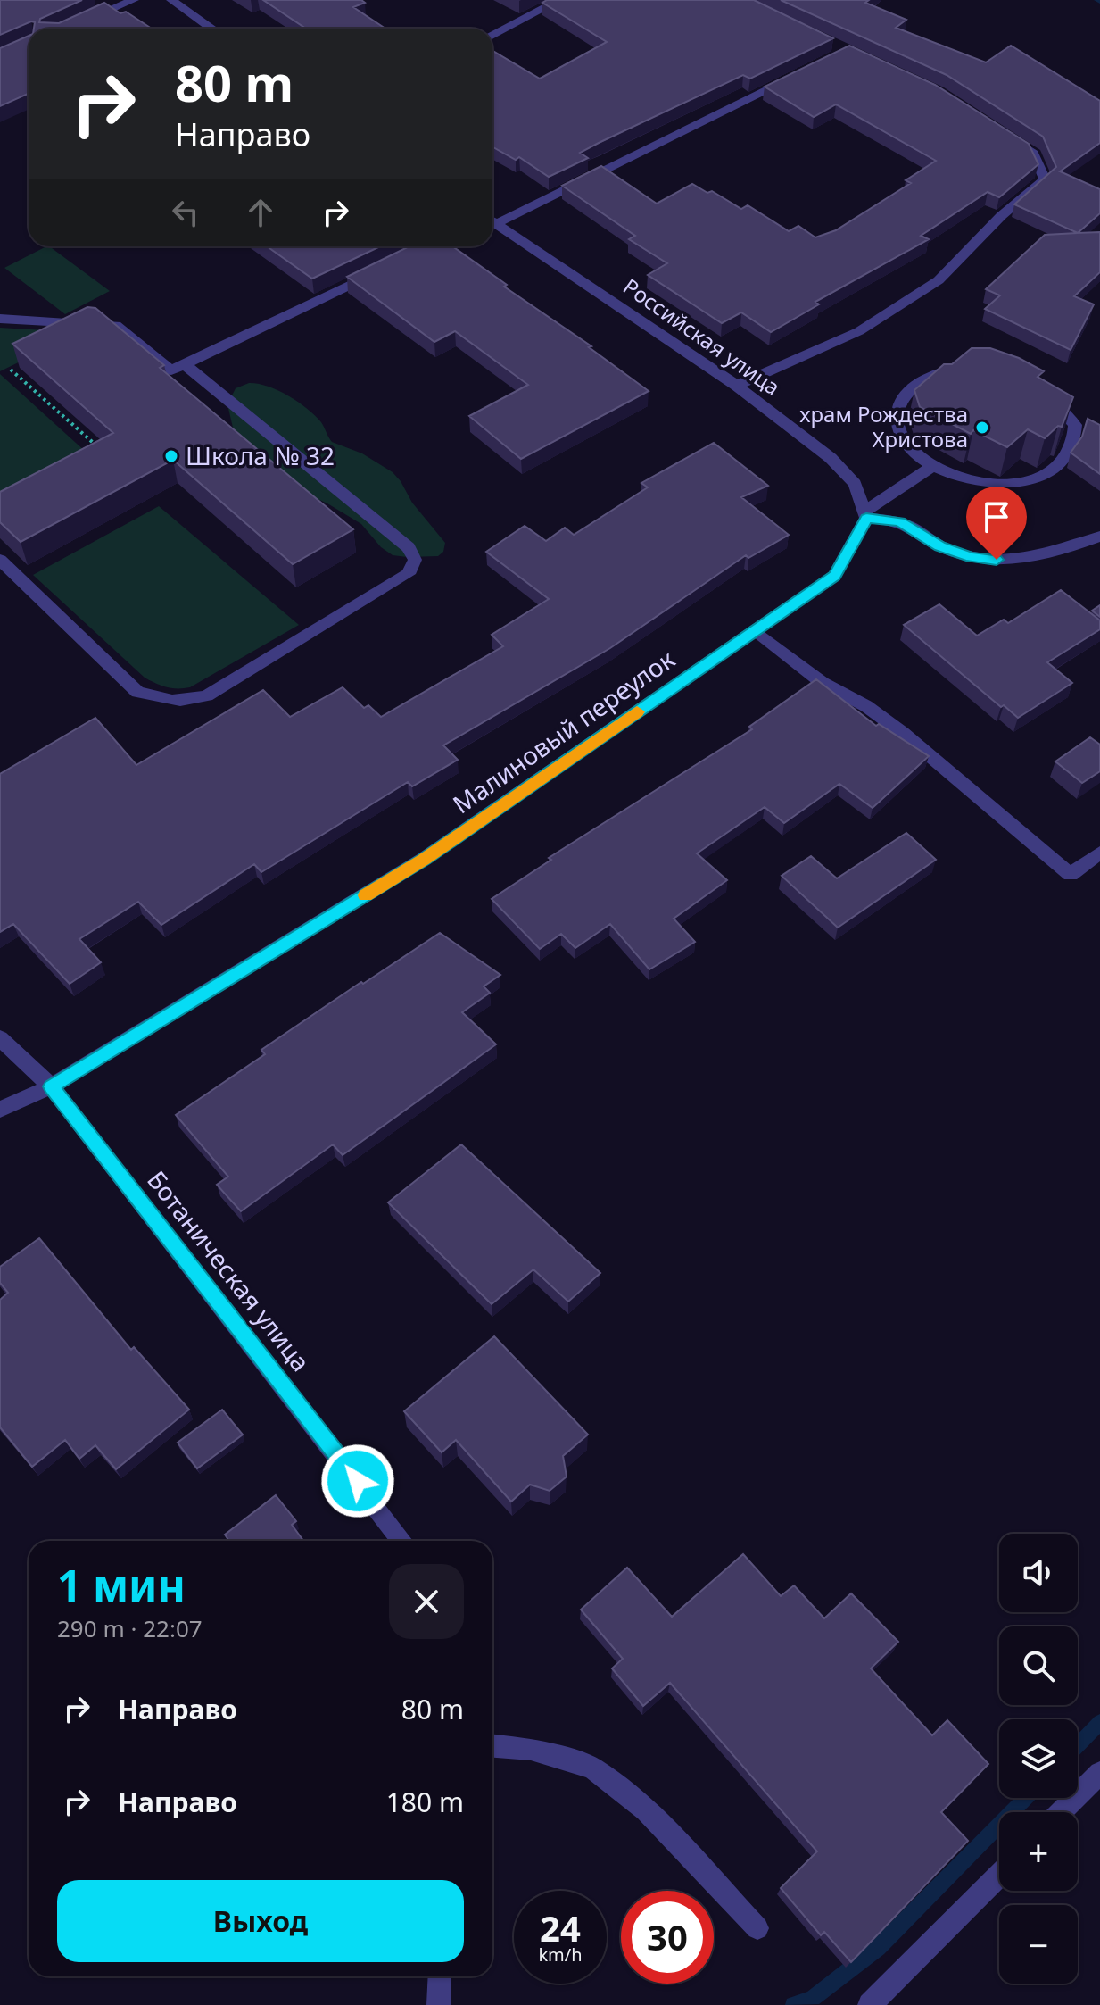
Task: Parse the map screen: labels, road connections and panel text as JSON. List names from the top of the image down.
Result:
{
  "streets": {
    "street": ["Российская улица", "Малиновый переулок", "Ботаническая улица"]
  },
  "crossings": [
    ["Российская улица", "Малиновый переулок"],
    ["Малиновый переулок", "Ботаническая улица"]
  ],
  "places": ["храм Рождества Христова", "Школа № 32"],
  "page": {
    "turn": ["80 m", "Направо"],
    "map_buttons": ["+", "−"],
    "heading": ["1 мин", "290 m · 22:07"],
    "list": [
      {
        "name": "Направо",
        "value": "80 m"
      },
      {
        "name": "Направо",
        "value": "180 m"
      }
    ],
    "buttons": "Выход",
    "speed": "24 km/h",
    "limit": "30"
  }
}
